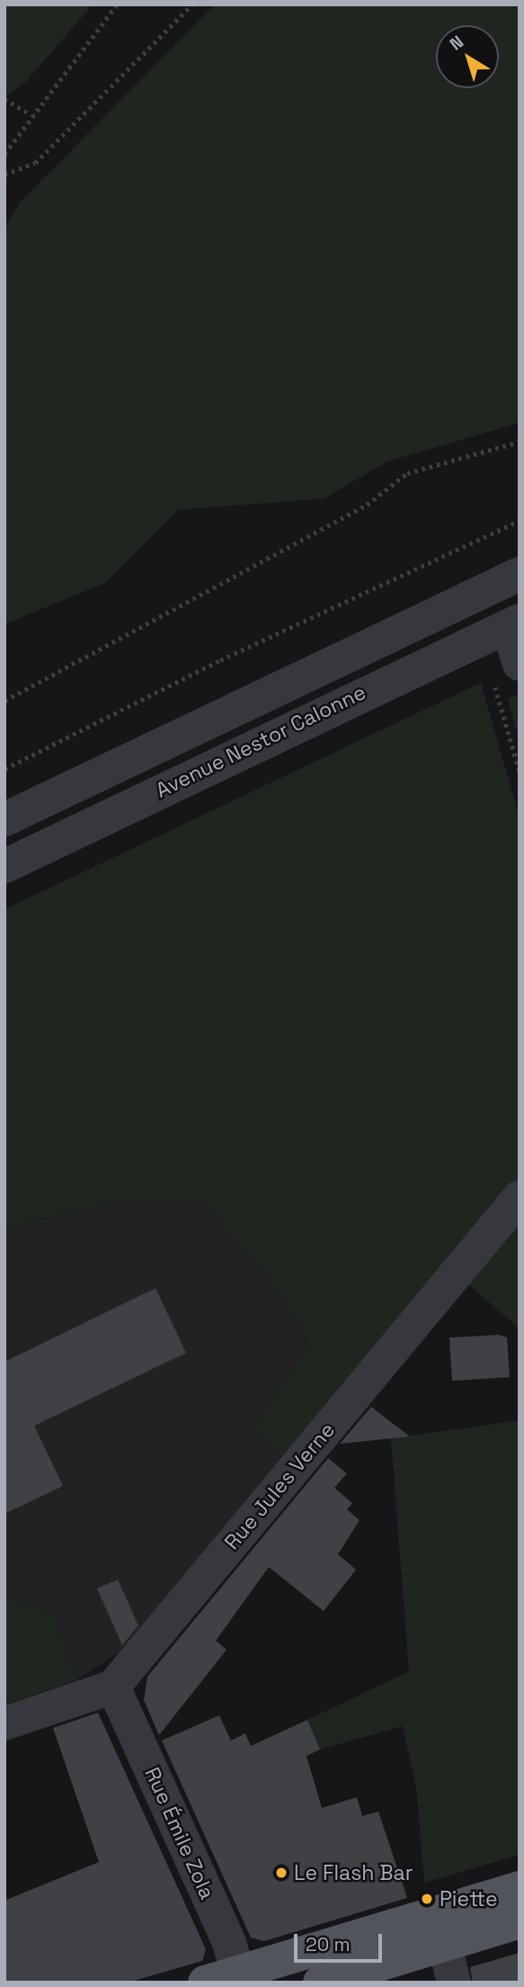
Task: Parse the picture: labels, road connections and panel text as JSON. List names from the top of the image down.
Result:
{
  "streets": {
    "street": ["Avenue Nestor Calonne", "Rue Jules Verne", "Rue Émile Zola"]
  },
  "crossings": [
    ["Rue Jules Verne", "Rue Émile Zola"]
  ],
  "places": ["Le Flash Bar", "Piette"],
  "scale_bar": "20 m",
  "north": "top left"
}
